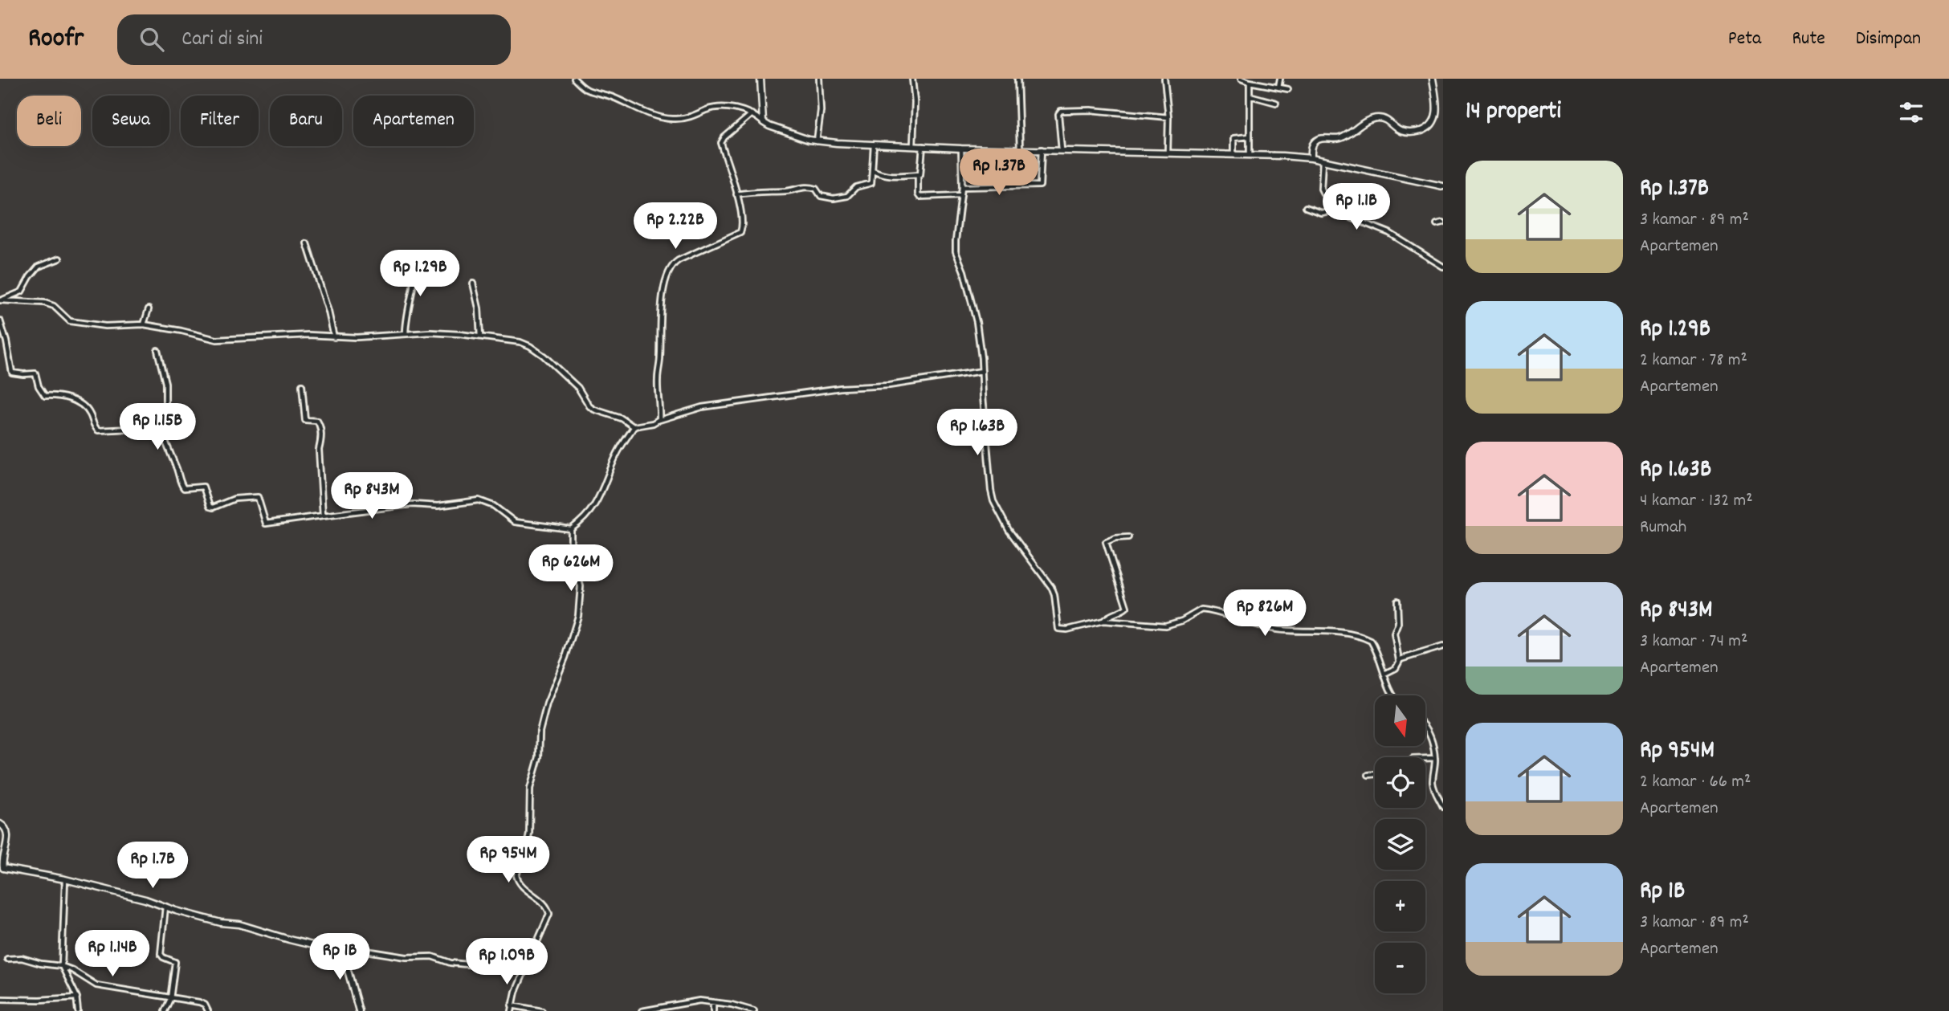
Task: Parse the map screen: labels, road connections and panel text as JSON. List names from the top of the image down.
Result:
{
  "north": "bottom",
  "page": {
    "header": "Roofr",
    "search": "Cari di sini",
    "nav": ["Peta", "Rute", "Disimpan"],
    "heading": "14 properti",
    "chip": [
      "Beli",
      "Sewa",
      "Filter",
      "Baru",
      "Apartemen"
    ],
    "list": [
      {
        "name": "Rp 1.37B",
        "note": "3 kamar · 89 m² · Apartemen"
      },
      {
        "name": "Rp 1.29B",
        "note": "2 kamar · 78 m² · Apartemen"
      },
      {
        "name": "Rp 1.63B",
        "note": "4 kamar · 132 m² · Rumah"
      },
      {
        "name": "Rp 843M",
        "note": "3 kamar · 74 m² · Apartemen"
      },
      {
        "name": "Rp 954M",
        "note": "2 kamar · 66 m² · Apartemen"
      },
      {
        "name": "Rp 1B",
        "note": "3 kamar · 89 m² · Apartemen"
      }
    ],
    "price": [
      "Rp 1.37B",
      "Rp 1.1B",
      "Rp 2.22B",
      "Rp 1.29B",
      "Rp 1.15B",
      "Rp 1.63B",
      "Rp 843M",
      "Rp 626M",
      "Rp 826M",
      "Rp 954M",
      "Rp 1.7B",
      "Rp 1.14B",
      "Rp 1B",
      "Rp 1.09B"
    ],
    "map_buttons": ["+", "−"]
  }
}
